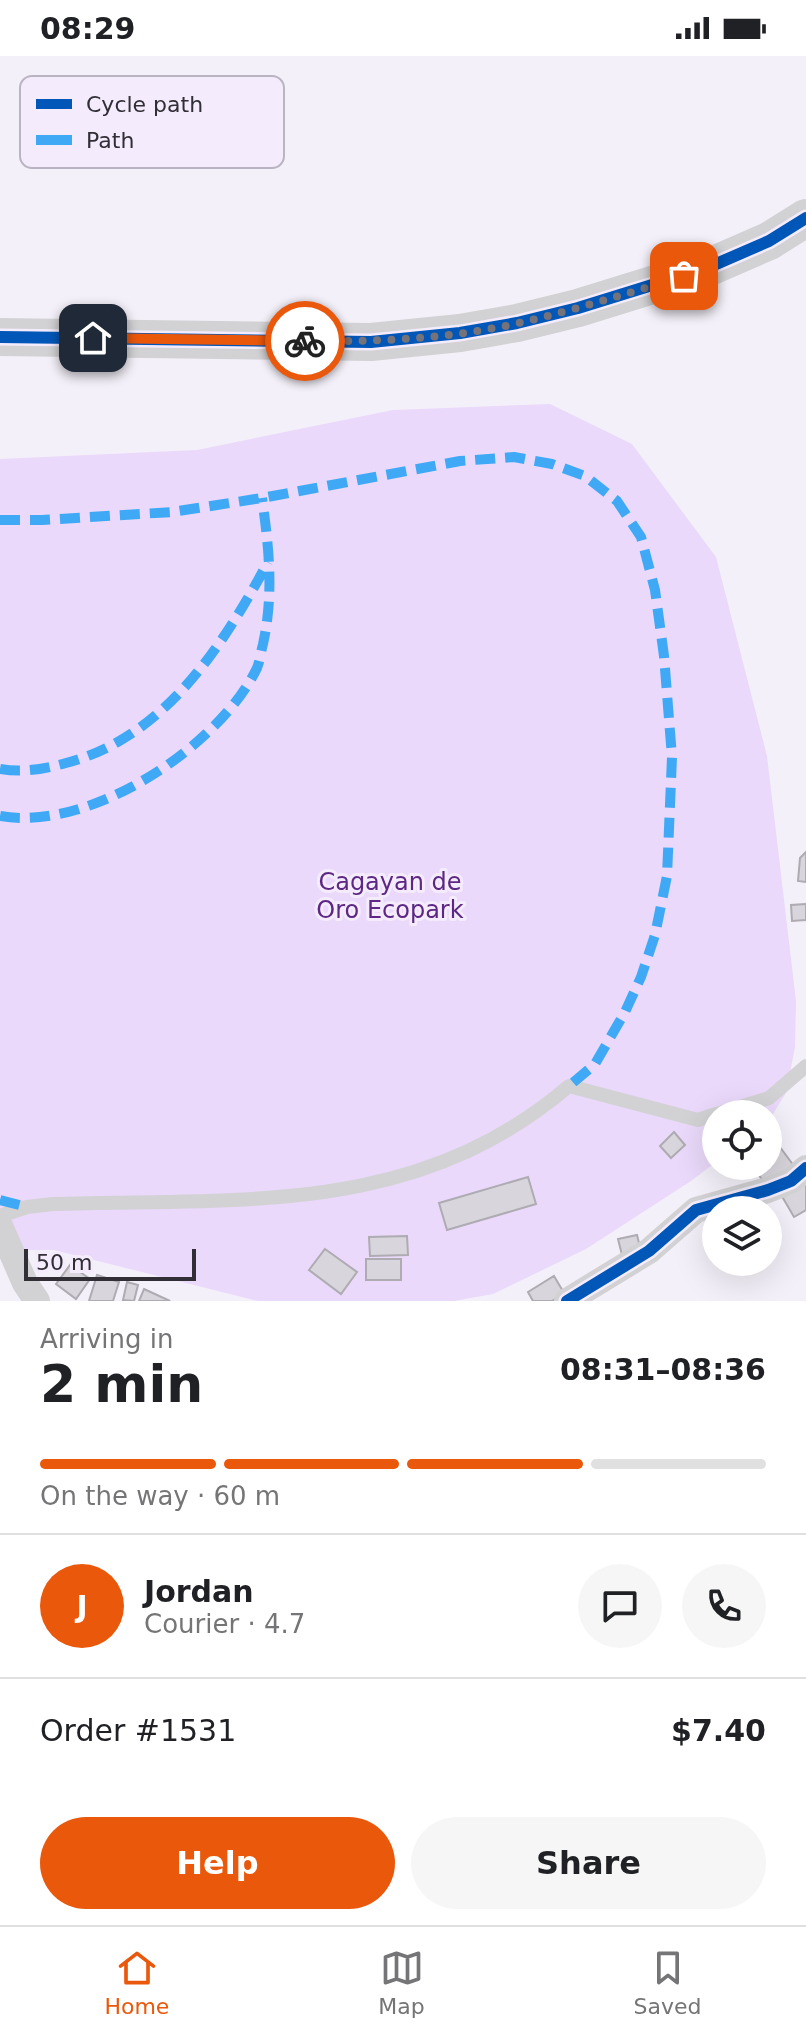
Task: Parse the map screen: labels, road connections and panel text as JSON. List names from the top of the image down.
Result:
{
  "parks": ["Cagayan de Oro Ecopark"],
  "legend": ["Cycle path", "Path"],
  "scale_bar": "50 m",
  "page": {
    "status": "08:29",
    "scale": "50 m",
    "heading": ["2 min", "Arriving in", "08:31–08:36"],
    "panel": [
      "Jordan",
      "Courier · 4.7",
      "Order #1531",
      "$7.40"
    ],
    "bar": "On the way · 60 m",
    "round": "J",
    "buttons": ["Help", "Share"],
    "tabs": ["Home", "Map", "Saved"]
  }
}
